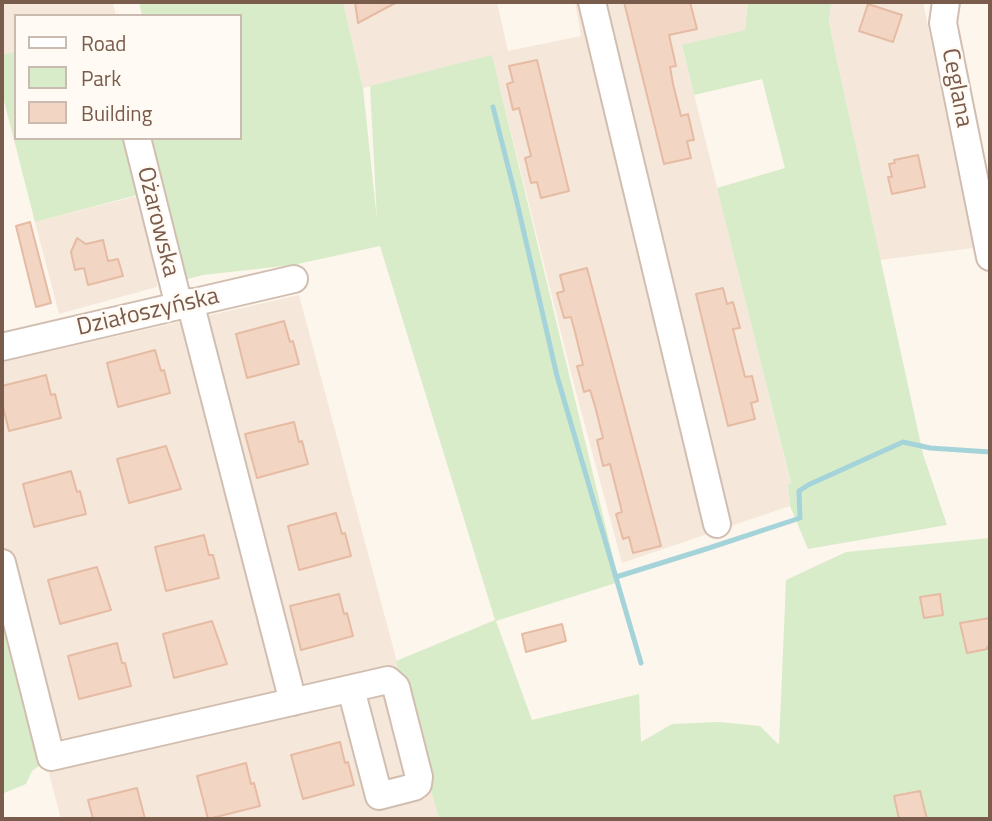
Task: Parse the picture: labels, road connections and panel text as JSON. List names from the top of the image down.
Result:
{
  "streets": {
    "street": ["Ceglana", "Ożarowska", "Działoszyńska"]
  },
  "crossings": [
    ["Ożarowska", "Działoszyńska"]
  ],
  "legend": ["Road", "Park", "Building"]
}
